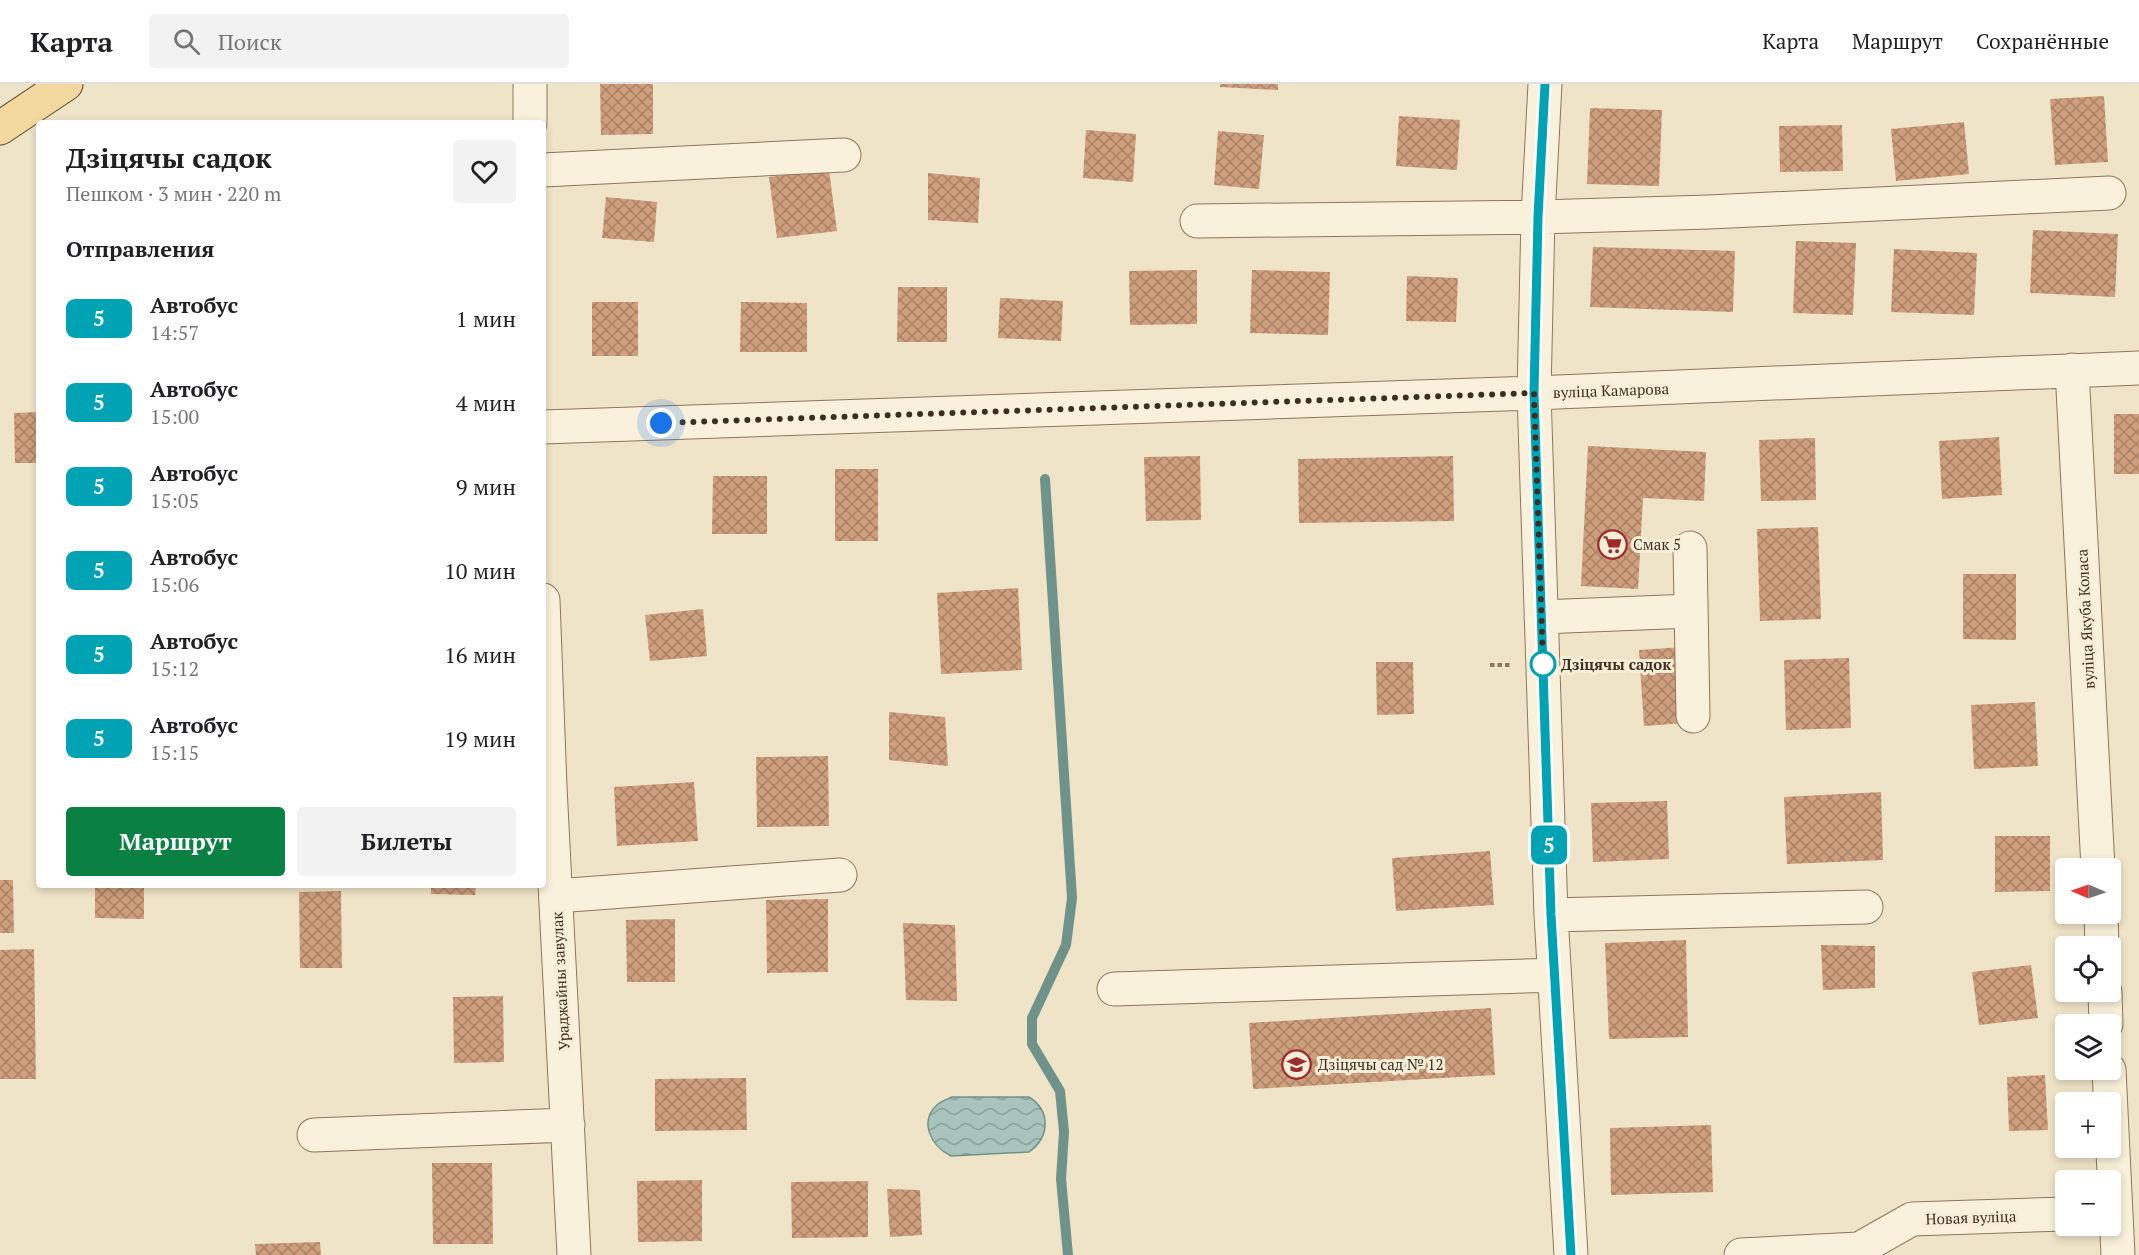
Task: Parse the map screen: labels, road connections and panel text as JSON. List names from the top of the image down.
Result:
{
  "streets": {
    "street": [
      "вуліца Камарова",
      "вуліца Якуба Коласа",
      "Ураджайны завулак",
      "Новая вуліца"
    ]
  },
  "crossings": [
    ["вуліца Камарова", "вуліца Якуба Коласа"]
  ],
  "places": {
    "supermarket": ["Смак 5"],
    "other": ["Дзіцячы садок"],
    "school or university": ["Дзіцячы сад № 12"]
  },
  "lines": ["bus line 5"],
  "north": "left",
  "page": {
    "header": "Карта",
    "search": "Поиск",
    "nav": ["Карта", "Маршрут", "Сохранённые"],
    "on_map": "5",
    "heading": [
      ["Дзіцячы садок", "Пешком · 3 мин · 220 m"],
      "Отправления"
    ],
    "list": [
      {
        "mark": "5",
        "name": "Автобус",
        "note": "14:57",
        "value": "1 мин"
      },
      {
        "mark": "5",
        "name": "Автобус",
        "note": "15:00",
        "value": "4 мин"
      },
      {
        "mark": "5",
        "name": "Автобус",
        "note": "15:05",
        "value": "9 мин"
      },
      {
        "mark": "5",
        "name": "Автобус",
        "note": "15:06",
        "value": "10 мин"
      },
      {
        "mark": "5",
        "name": "Автобус",
        "note": "15:12",
        "value": "16 мин"
      },
      {
        "mark": "5",
        "name": "Автобус",
        "note": "15:15",
        "value": "19 мин"
      }
    ],
    "buttons": ["Маршрут", "Билеты"],
    "map_buttons": ["+", "−"]
  }
}
